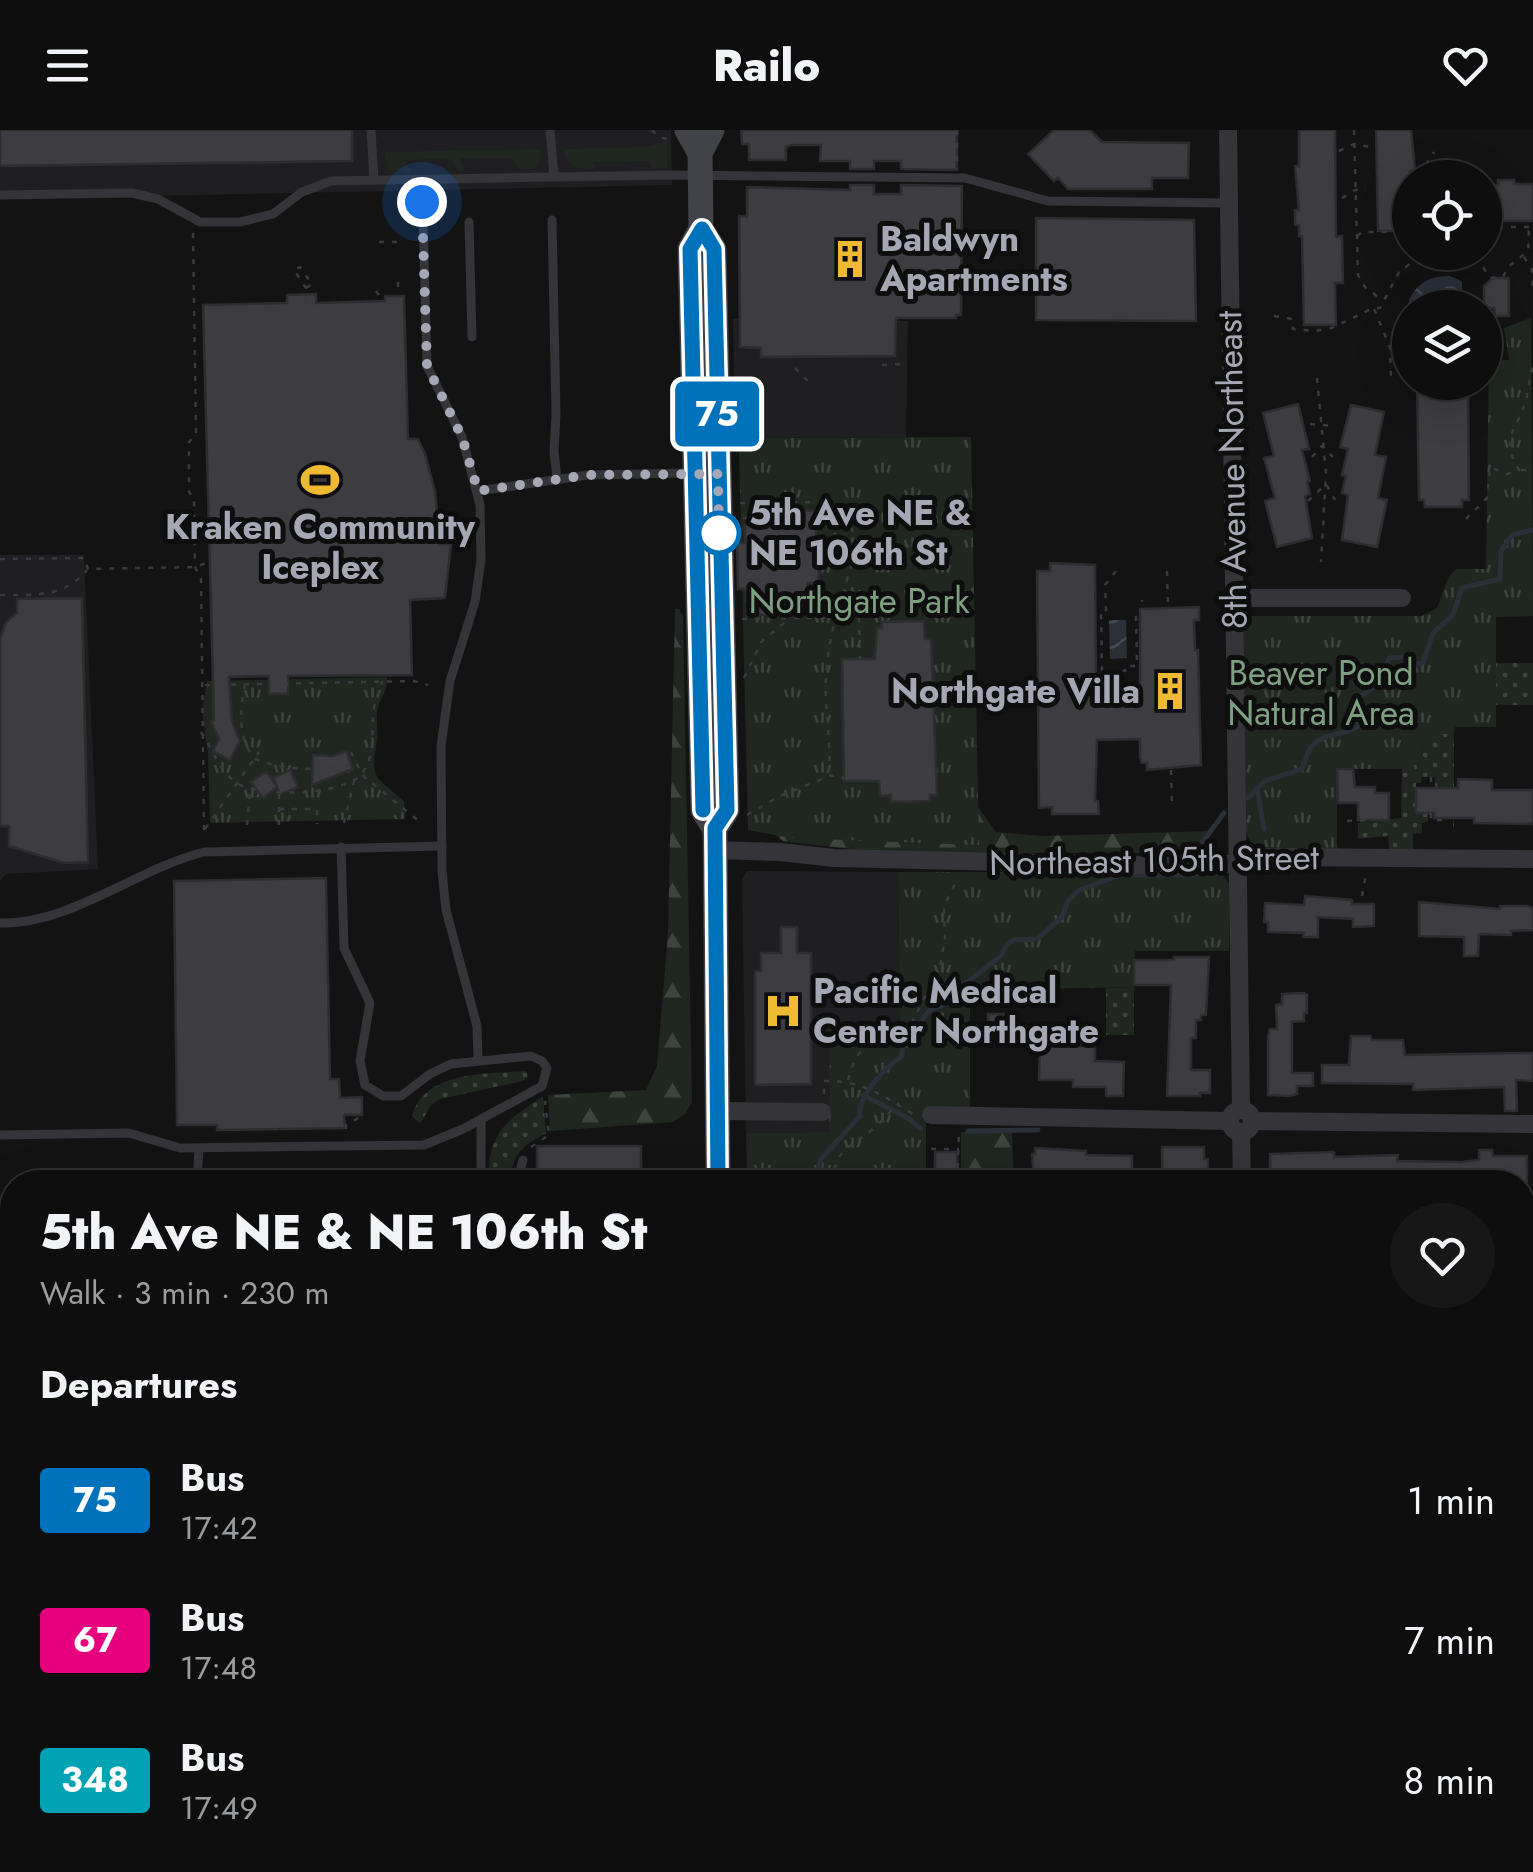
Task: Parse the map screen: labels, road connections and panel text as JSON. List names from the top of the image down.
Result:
{
  "streets": {
    "street": ["8th Avenue Northeast", "Northeast 105th Street"]
  },
  "crossings": [
    ["8th Avenue Northeast", "Northeast 105th Street"]
  ],
  "parks": ["Northgate Park", "Beaver Pond Natural Area"],
  "places": {
    "building": ["Baldwyn Apartments", "Northgate Villa"],
    "sports": ["Kraken Community Iceplex"],
    "other": ["5th Ave NE & NE 106th St"],
    "hospital": ["Pacific Medical Center Northgate"]
  },
  "lines": ["bus line 75"],
  "page": {
    "header": "Railo",
    "on_map": "75",
    "heading": [
      ["5th Ave NE & NE 106th St", "Walk · 3 min · 230 m"],
      "Departures"
    ],
    "list": [
      {
        "mark": "75",
        "name": "Bus",
        "note": "17:42",
        "value": "1 min"
      },
      {
        "mark": "67",
        "name": "Bus",
        "note": "17:48",
        "value": "7 min"
      },
      {
        "mark": "348",
        "name": "Bus",
        "note": "17:49",
        "value": "8 min"
      }
    ]
  }
}
